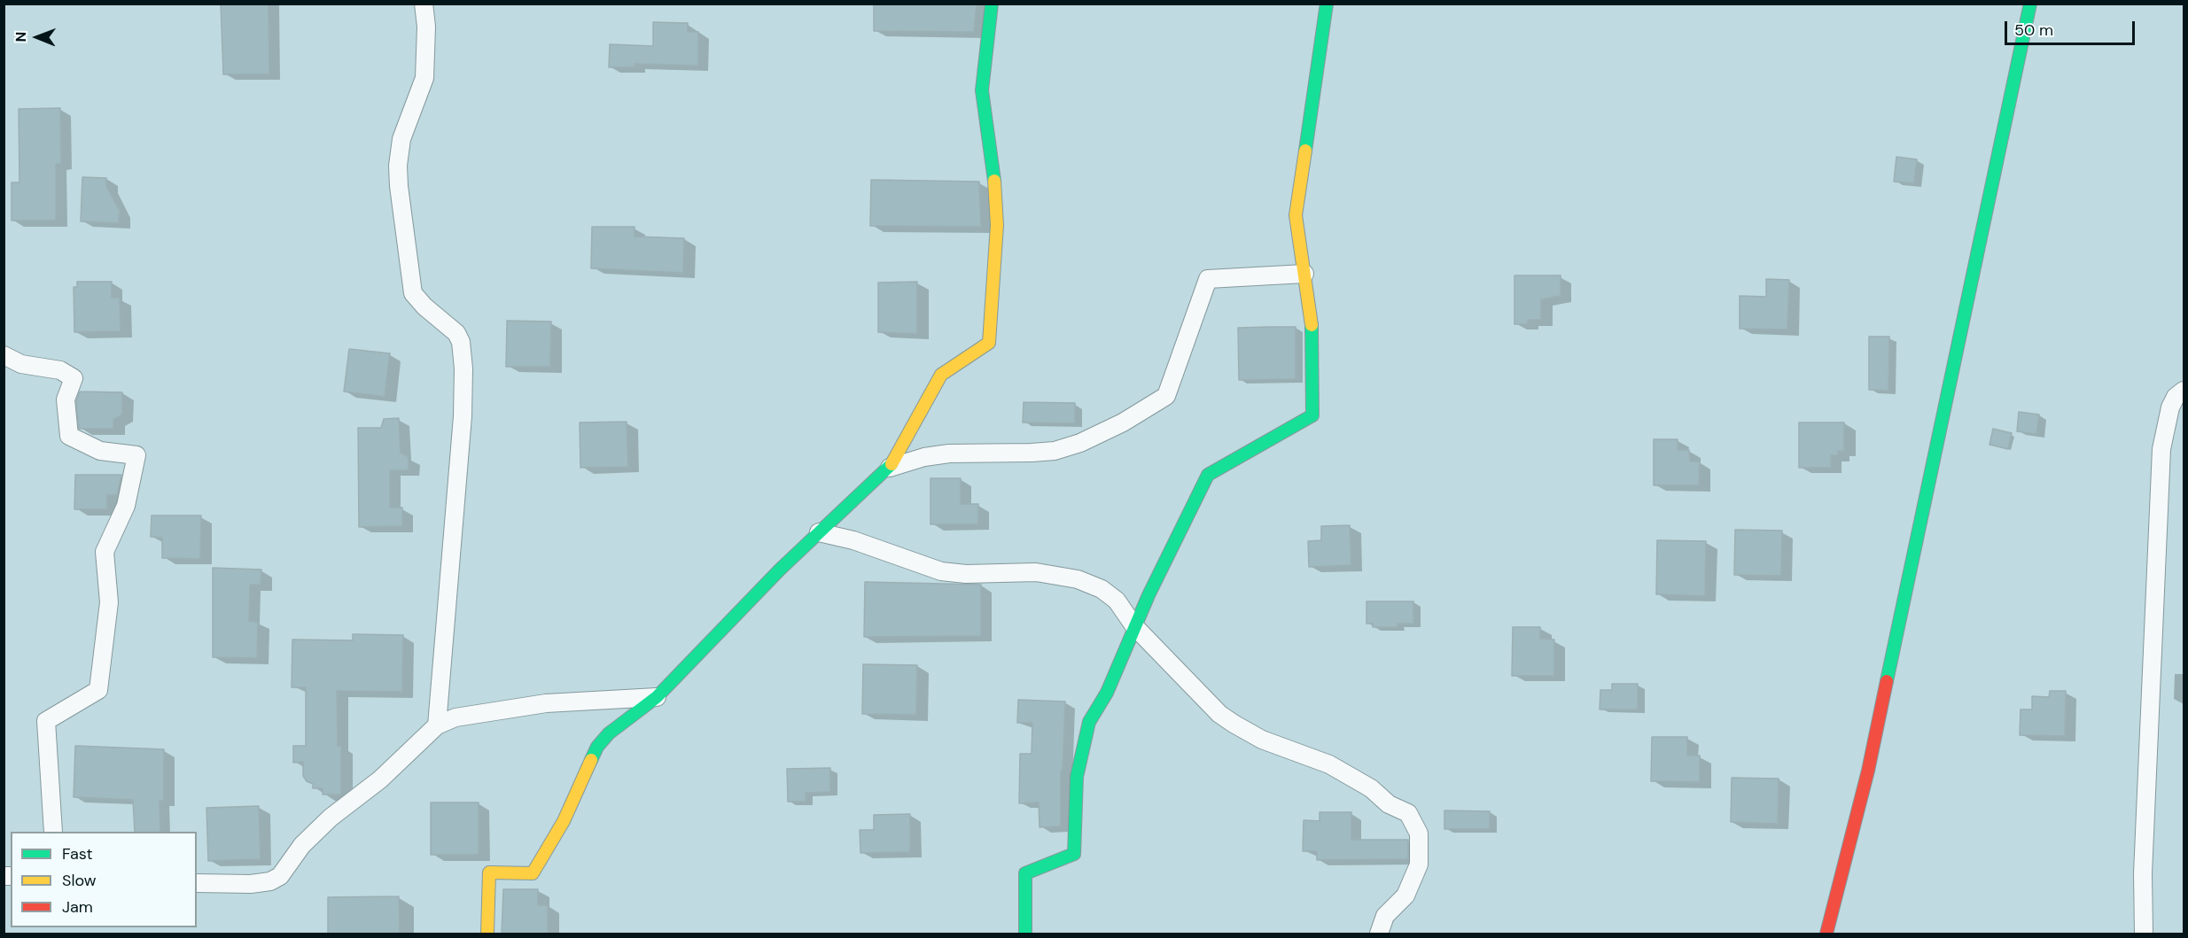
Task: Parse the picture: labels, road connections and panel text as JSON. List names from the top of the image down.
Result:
{
  "legend": ["Fast", "Slow", "Jam"],
  "scale_bar": "50 m",
  "north": "left"
}
